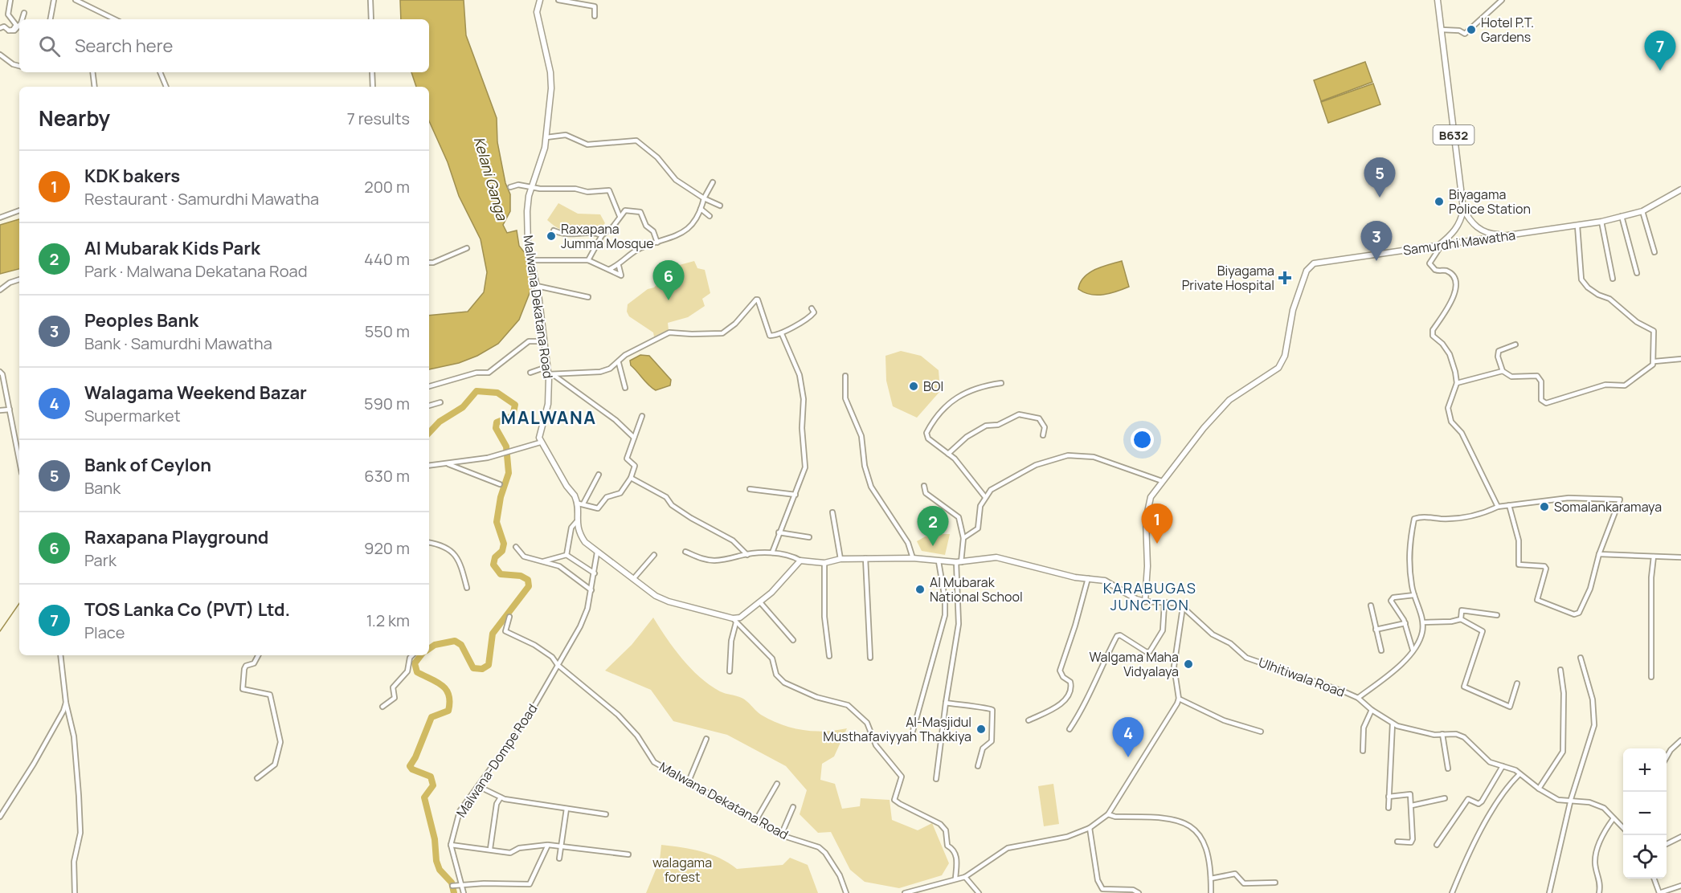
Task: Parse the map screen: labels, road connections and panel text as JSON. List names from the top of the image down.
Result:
{
  "streets": {
    "main road": ["B632", "Samurdhi Mawatha", "Malwana Dekatana Road"],
    "street": ["Ulhitiwala Road", "Malwana-Dompe Road"]
  },
  "crossings": [
    ["B632", "Samurdhi Mawatha"],
    ["Malwana Dekatana Road", "Malwana-Dompe Road"]
  ],
  "districts": ["MALWANA", "KARABUGAS JUNCTION"],
  "water": ["Kelani Ganga"],
  "parks": ["walagama forest"],
  "places": {
    "other": [
      "Hotel P.T. Gardens",
      "Biyagama Police Station",
      "Raxapana Jumma Mosque",
      "BOI",
      "Somalankaramaya",
      "Al Mubarak National School",
      "Walgama Maha Vidyalaya",
      "Al-Masjidul Musthafaviyyah Thakkiya"
    ],
    "health": ["Biyagama Private Hospital"]
  },
  "page": {
    "search": "Search here",
    "pins": [
      "7",
      "5",
      "3",
      "6",
      "1",
      "2",
      "4"
    ],
    "heading": ["Nearby", "7 results"],
    "list": [
      {
        "mark": "1",
        "name": "KDK bakers",
        "note": "Restaurant · Samurdhi Mawatha",
        "value": "200 m"
      },
      {
        "mark": "2",
        "name": "Al Mubarak Kids Park",
        "note": "Park · Malwana Dekatana Road",
        "value": "440 m"
      },
      {
        "mark": "3",
        "name": "Peoples Bank",
        "note": "Bank · Samurdhi Mawatha",
        "value": "550 m"
      },
      {
        "mark": "4",
        "name": "Walagama Weekend Bazar",
        "note": "Supermarket",
        "value": "590 m"
      },
      {
        "mark": "5",
        "name": "Bank of Ceylon",
        "note": "Bank",
        "value": "630 m"
      },
      {
        "mark": "6",
        "name": "Raxapana Playground",
        "note": "Park",
        "value": "920 m"
      },
      {
        "mark": "7",
        "name": "TOS Lanka Co (PVT) Ltd.",
        "note": "Place",
        "value": "1.2 km"
      }
    ],
    "map_buttons": ["+", "−"]
  }
}
